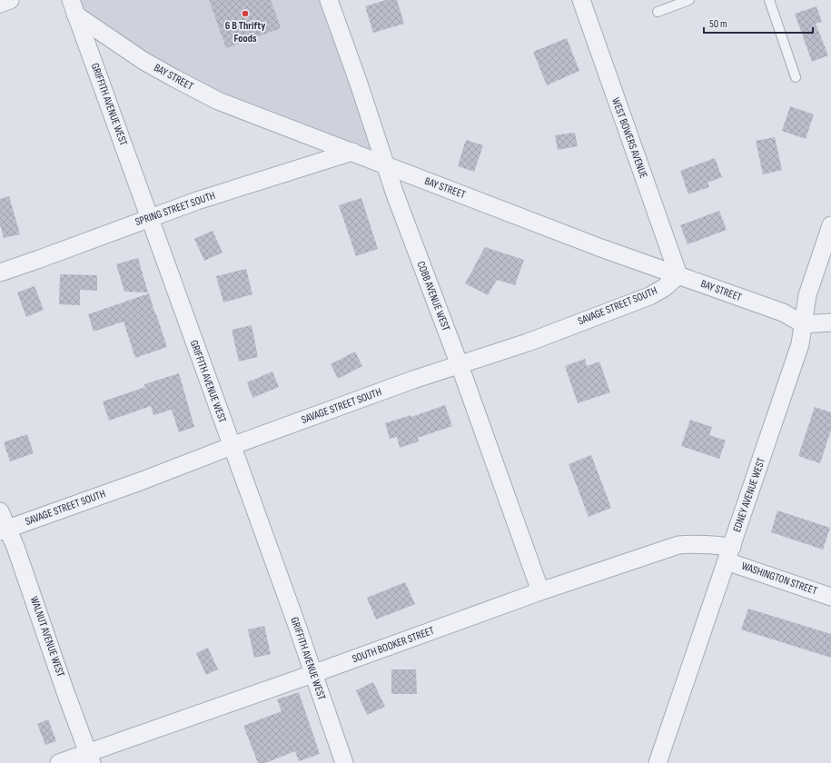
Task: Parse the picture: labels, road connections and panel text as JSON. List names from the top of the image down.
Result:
{
  "streets": {
    "street": [
      "BAY STREET",
      "GRIFFITH AVENUE WEST",
      "WEST BOWERS AVENUE",
      "SPRING STREET SOUTH",
      "COBB AVENUE WEST",
      "SAVAGE STREET SOUTH",
      "EDNEY AVENUE WEST",
      "WASHINGTON STREET",
      "WALNUT AVENUE WEST",
      "SOUTH BOOKER STREET"
    ]
  },
  "crossings": [
    ["BAY STREET", "GRIFFITH AVENUE WEST"],
    ["BAY STREET", "WEST BOWERS AVENUE"],
    ["BAY STREET", "SPRING STREET SOUTH"],
    ["BAY STREET", "COBB AVENUE WEST"],
    ["BAY STREET", "SAVAGE STREET SOUTH"],
    ["BAY STREET", "EDNEY AVENUE WEST"],
    ["GRIFFITH AVENUE WEST", "SPRING STREET SOUTH"],
    ["GRIFFITH AVENUE WEST", "SAVAGE STREET SOUTH"],
    ["GRIFFITH AVENUE WEST", "SOUTH BOOKER STREET"],
    ["WEST BOWERS AVENUE", "SAVAGE STREET SOUTH"],
    ["COBB AVENUE WEST", "SAVAGE STREET SOUTH"],
    ["COBB AVENUE WEST", "SOUTH BOOKER STREET"],
    ["SAVAGE STREET SOUTH", "WALNUT AVENUE WEST"],
    ["EDNEY AVENUE WEST", "WASHINGTON STREET"],
    ["EDNEY AVENUE WEST", "SOUTH BOOKER STREET"],
    ["WASHINGTON STREET", "SOUTH BOOKER STREET"],
    ["WALNUT AVENUE WEST", "SOUTH BOOKER STREET"]
  ],
  "places": ["6 B Thrifty Foods"],
  "scale_bar": "50 m"
}
